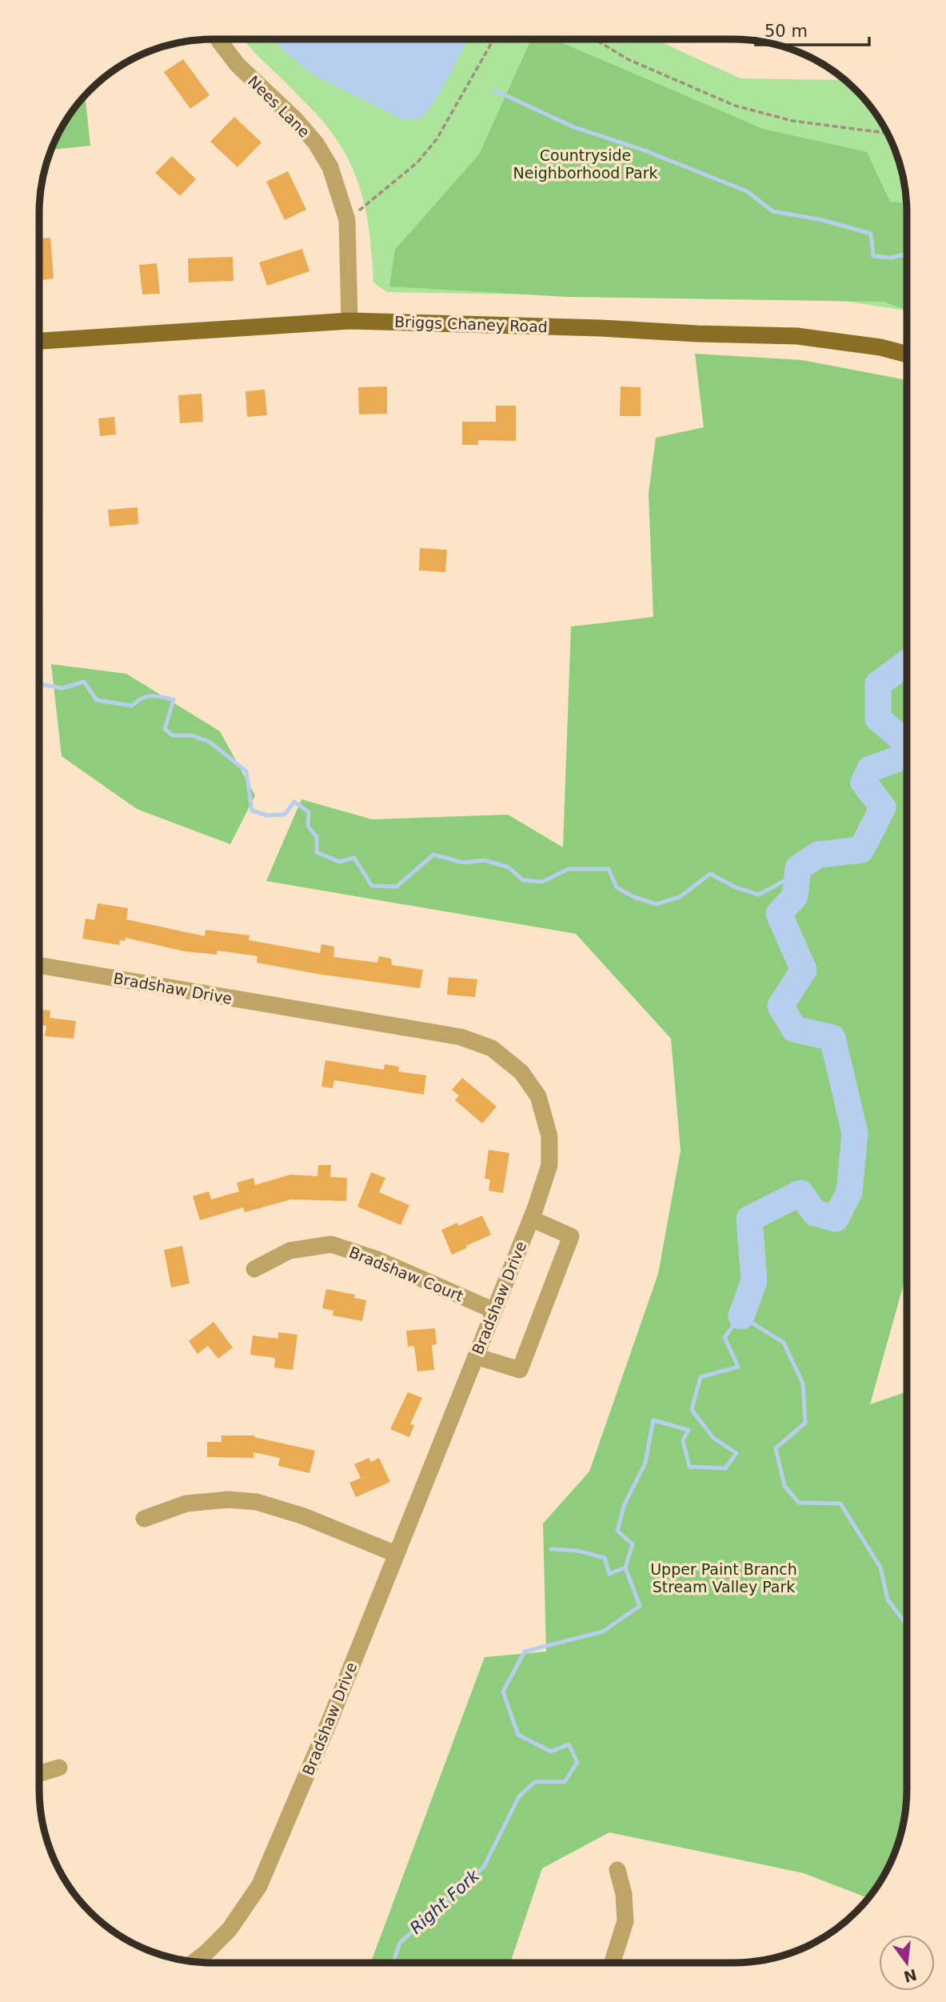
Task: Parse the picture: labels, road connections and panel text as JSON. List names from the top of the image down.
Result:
{
  "streets": {
    "main road": ["Briggs Chaney Road"],
    "street": ["Nees Lane", "Bradshaw Drive", "Bradshaw Court"]
  },
  "crossings": [
    ["Nees Lane", "Briggs Chaney Road"],
    ["Bradshaw Drive", "Bradshaw Court"]
  ],
  "water": ["Right Fork"],
  "parks": ["Countryside Neighborhood Park", "Upper Paint Branch Stream Valley Park"],
  "scale_bar": "50 m",
  "north": "bottom"
}
